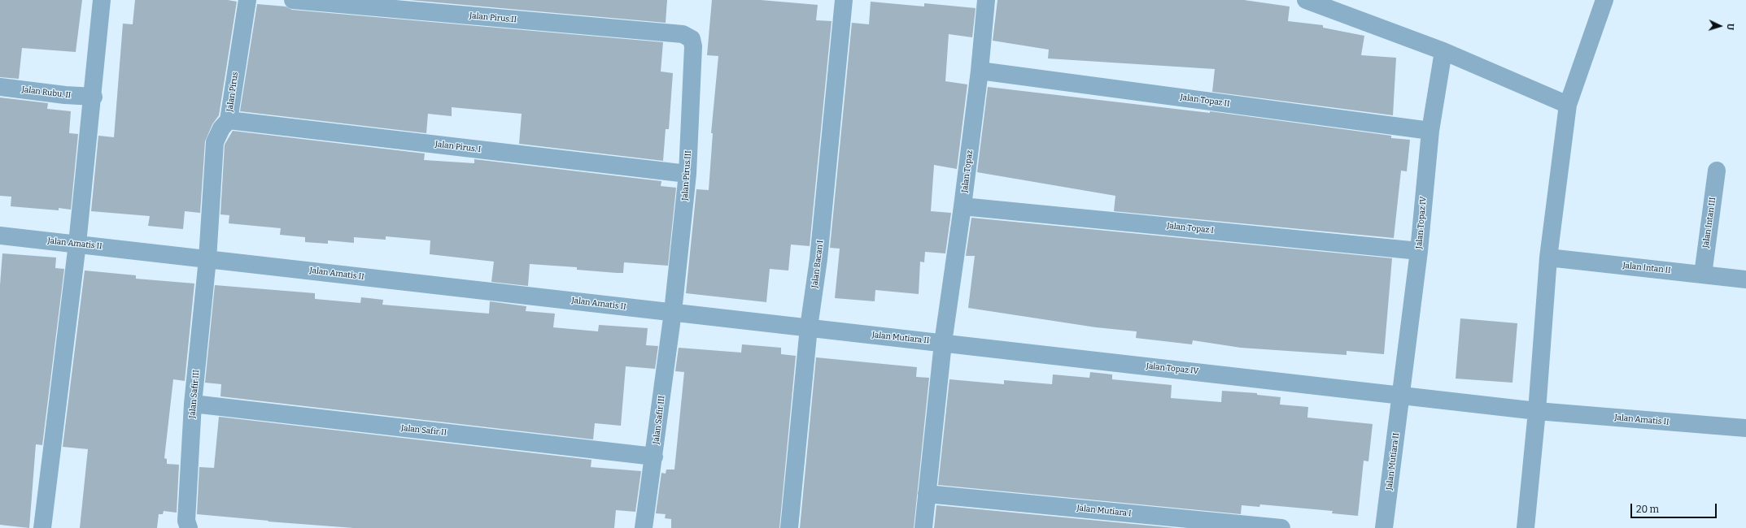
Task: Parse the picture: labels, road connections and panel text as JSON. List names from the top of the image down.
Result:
{
  "streets": {
    "street": [
      "Jalan Pirus.II",
      "Jalan Pirus",
      "Jalan Rubu. II",
      "Jalan Topaz II",
      "Jalan Pirus. I",
      "Jalan Topaz",
      "Jalan Pirus.III",
      "Jalan Topaz IV",
      "Jalan Intan III",
      "Jalan Topaz I",
      "Jalan Amatis II",
      "Jalan Bacan I",
      "Jalan Intan II",
      "Jalan Mutiara II",
      "Jalan Safir III",
      "Jalan Safir II",
      "Jalan Mutiara I"
    ]
  },
  "crossings": [
    ["Jalan Pirus.II", "Jalan Pirus.III"],
    ["Jalan Pirus", "Jalan Pirus. I"],
    ["Jalan Pirus", "Jalan Amatis II"],
    ["Jalan Pirus", "Jalan Safir III"],
    ["Jalan Topaz II", "Jalan Topaz"],
    ["Jalan Topaz II", "Jalan Topaz IV"],
    ["Jalan Pirus. I", "Jalan Pirus.III"],
    ["Jalan Topaz", "Jalan Topaz IV"],
    ["Jalan Topaz", "Jalan Topaz I"],
    ["Jalan Topaz", "Jalan Mutiara II"],
    ["Jalan Pirus.III", "Jalan Amatis II"],
    ["Jalan Pirus.III", "Jalan Mutiara II"],
    ["Jalan Pirus.III", "Jalan Safir III"],
    ["Jalan Topaz IV", "Jalan Topaz I"],
    ["Jalan Topaz IV", "Jalan Amatis II"],
    ["Jalan Topaz IV", "Jalan Mutiara II"],
    ["Jalan Intan III", "Jalan Intan II"],
    ["Jalan Amatis II", "Jalan Mutiara II"],
    ["Jalan Amatis II", "Jalan Safir III"],
    ["Jalan Bacan I", "Jalan Mutiara II"],
    ["Jalan Mutiara II", "Jalan Safir III"],
    ["Jalan Safir III", "Jalan Safir II"]
  ],
  "scale_bar": "20 m",
  "north": "right"
}
